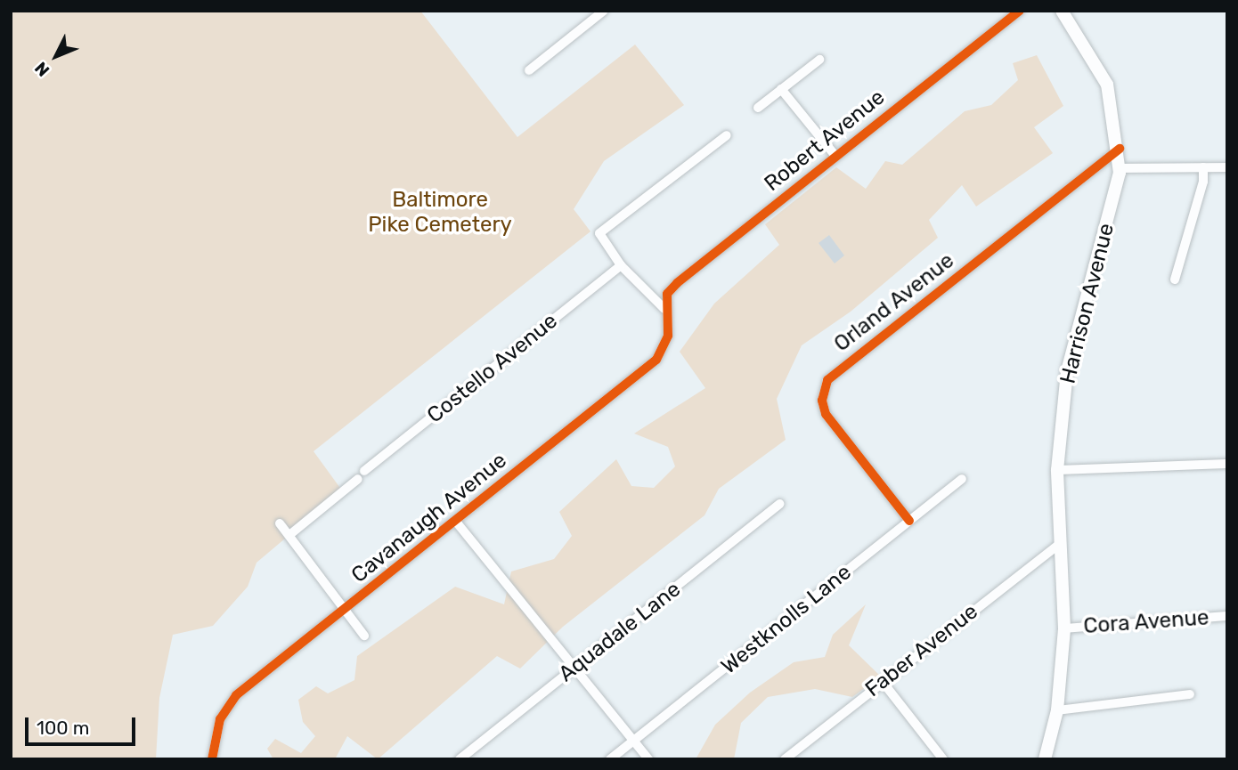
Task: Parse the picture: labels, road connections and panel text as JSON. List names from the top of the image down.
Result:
{
  "streets": {
    "main road": ["Harrison Avenue"],
    "street": [
      "Robert Avenue",
      "Orland Avenue",
      "Costello Avenue",
      "Cavanaugh Avenue",
      "Westknolls Lane",
      "Cora Avenue",
      "Aquadale Lane",
      "Faber Avenue"
    ]
  },
  "crossings": [
    ["Robert Avenue", "Cavanaugh Avenue"],
    ["Orland Avenue", "Harrison Avenue"],
    ["Orland Avenue", "Westknolls Lane"],
    ["Harrison Avenue", "Cora Avenue"],
    ["Harrison Avenue", "Faber Avenue"]
  ],
  "parks": ["Baltimore Pike Cemetery"],
  "scale_bar": "100 m",
  "north": "bottom left"
}
